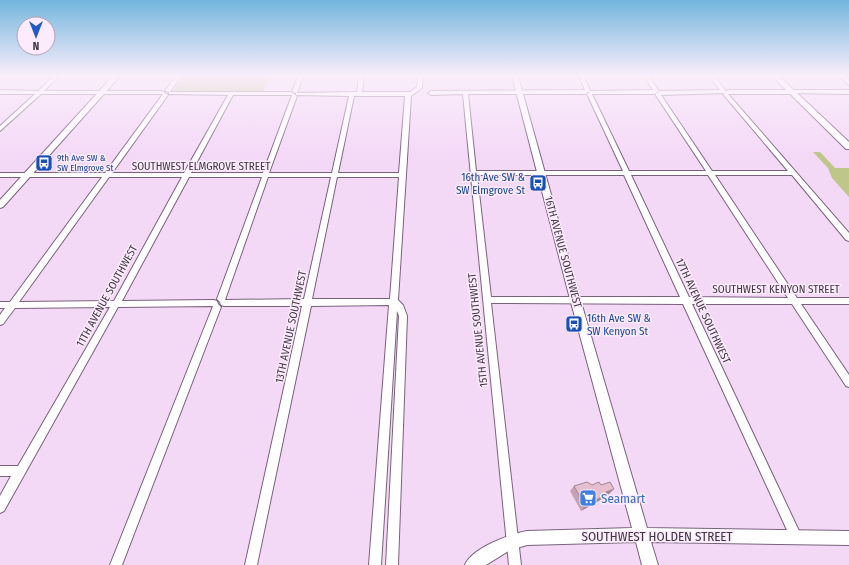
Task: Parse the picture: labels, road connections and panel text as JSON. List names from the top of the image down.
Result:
{
  "streets": {
    "street": [
      "SOUTHWEST ELMGROVE STREET",
      "16TH AVENUE SOUTHWEST",
      "SOUTHWEST KENYON STREET",
      "11TH AVENUE SOUTHWEST",
      "17TH AVENUE SOUTHWEST",
      "13TH AVENUE SOUTHWEST",
      "15TH AVENUE SOUTHWEST",
      "SOUTHWEST HOLDEN STREET"
    ]
  },
  "crossings": [
    ["SOUTHWEST ELMGROVE STREET", "11TH AVENUE SOUTHWEST"],
    ["SOUTHWEST ELMGROVE STREET", "13TH AVENUE SOUTHWEST"],
    ["16TH AVENUE SOUTHWEST", "SOUTHWEST KENYON STREET"],
    ["16TH AVENUE SOUTHWEST", "SOUTHWEST HOLDEN STREET"],
    ["SOUTHWEST KENYON STREET", "17TH AVENUE SOUTHWEST"],
    ["SOUTHWEST KENYON STREET", "15TH AVENUE SOUTHWEST"],
    ["17TH AVENUE SOUTHWEST", "SOUTHWEST HOLDEN STREET"],
    ["15TH AVENUE SOUTHWEST", "SOUTHWEST HOLDEN STREET"]
  ],
  "places": {
    "bus stop": ["9th Ave SW & SW Elmgrove St", "16th Ave SW & SW Elmgrove St", "16th Ave SW & SW Kenyon St"],
    "supermarket": ["Seamart"]
  },
  "north": "bottom"
}
